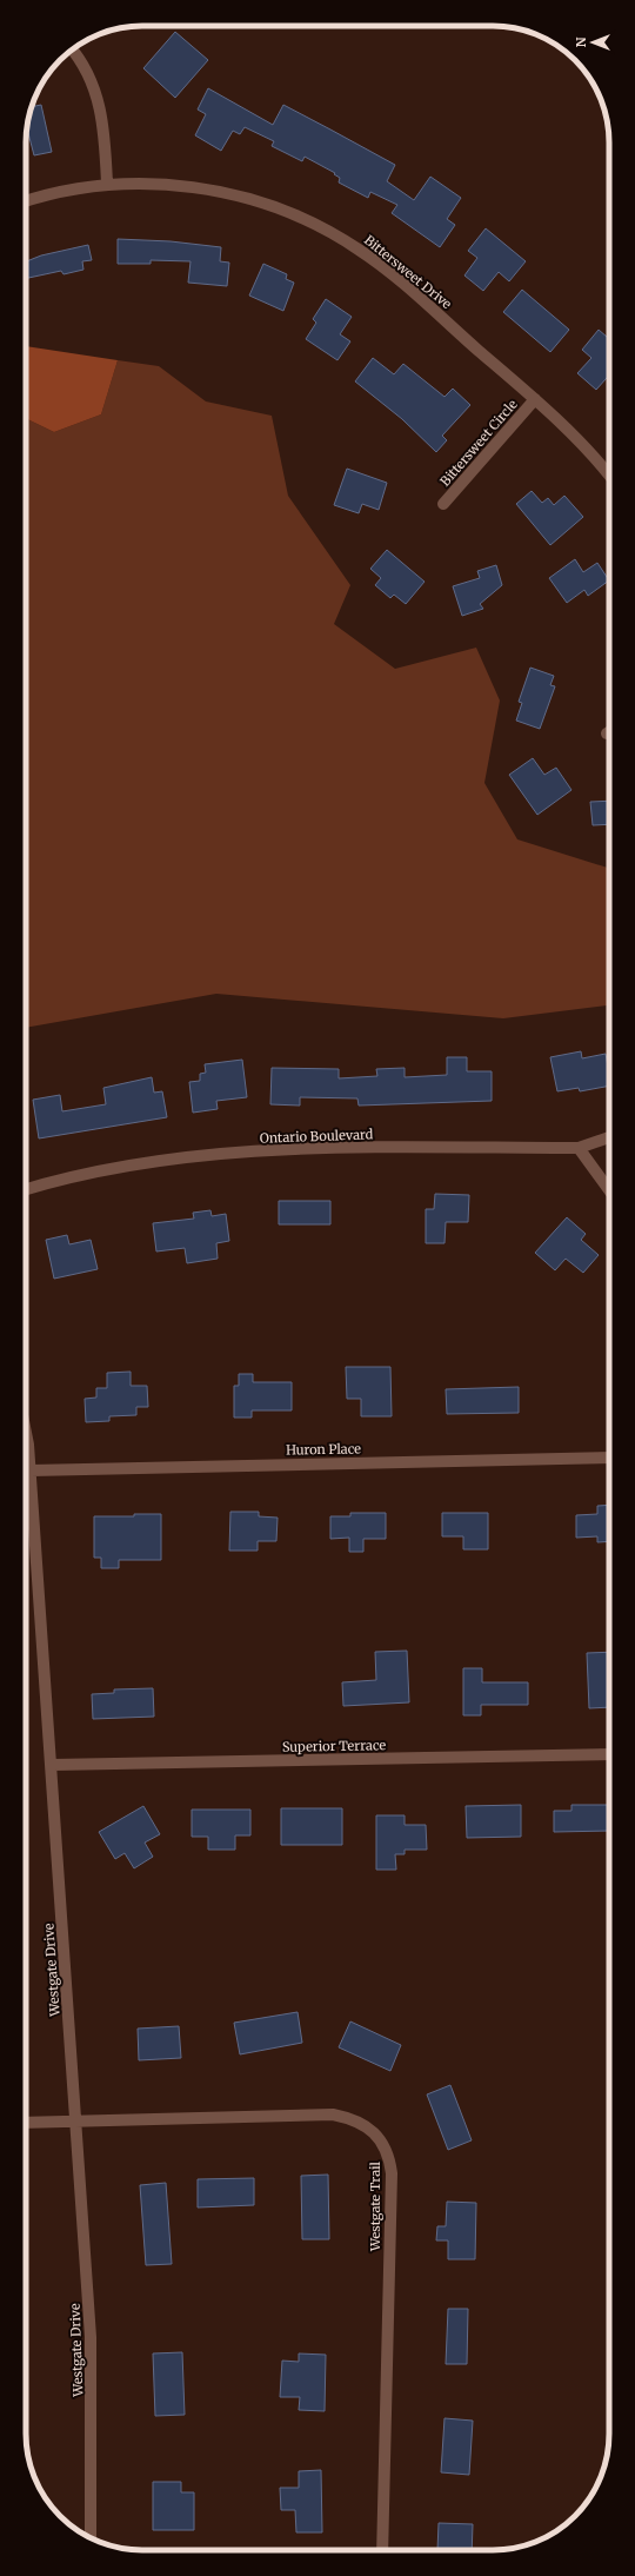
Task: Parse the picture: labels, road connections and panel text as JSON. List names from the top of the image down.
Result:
{
  "streets": {
    "street": [
      "Bittersweet Drive",
      "Bittersweet Circle",
      "Ontario Boulevard",
      "Huron Place",
      "Superior Terrace",
      "Westgate Drive",
      "Westgate Trail"
    ]
  },
  "crossings": [
    ["Bittersweet Drive", "Bittersweet Circle"],
    ["Huron Place", "Westgate Drive"],
    ["Superior Terrace", "Westgate Drive"],
    ["Westgate Drive", "Westgate Trail"]
  ],
  "north": "left"
}
